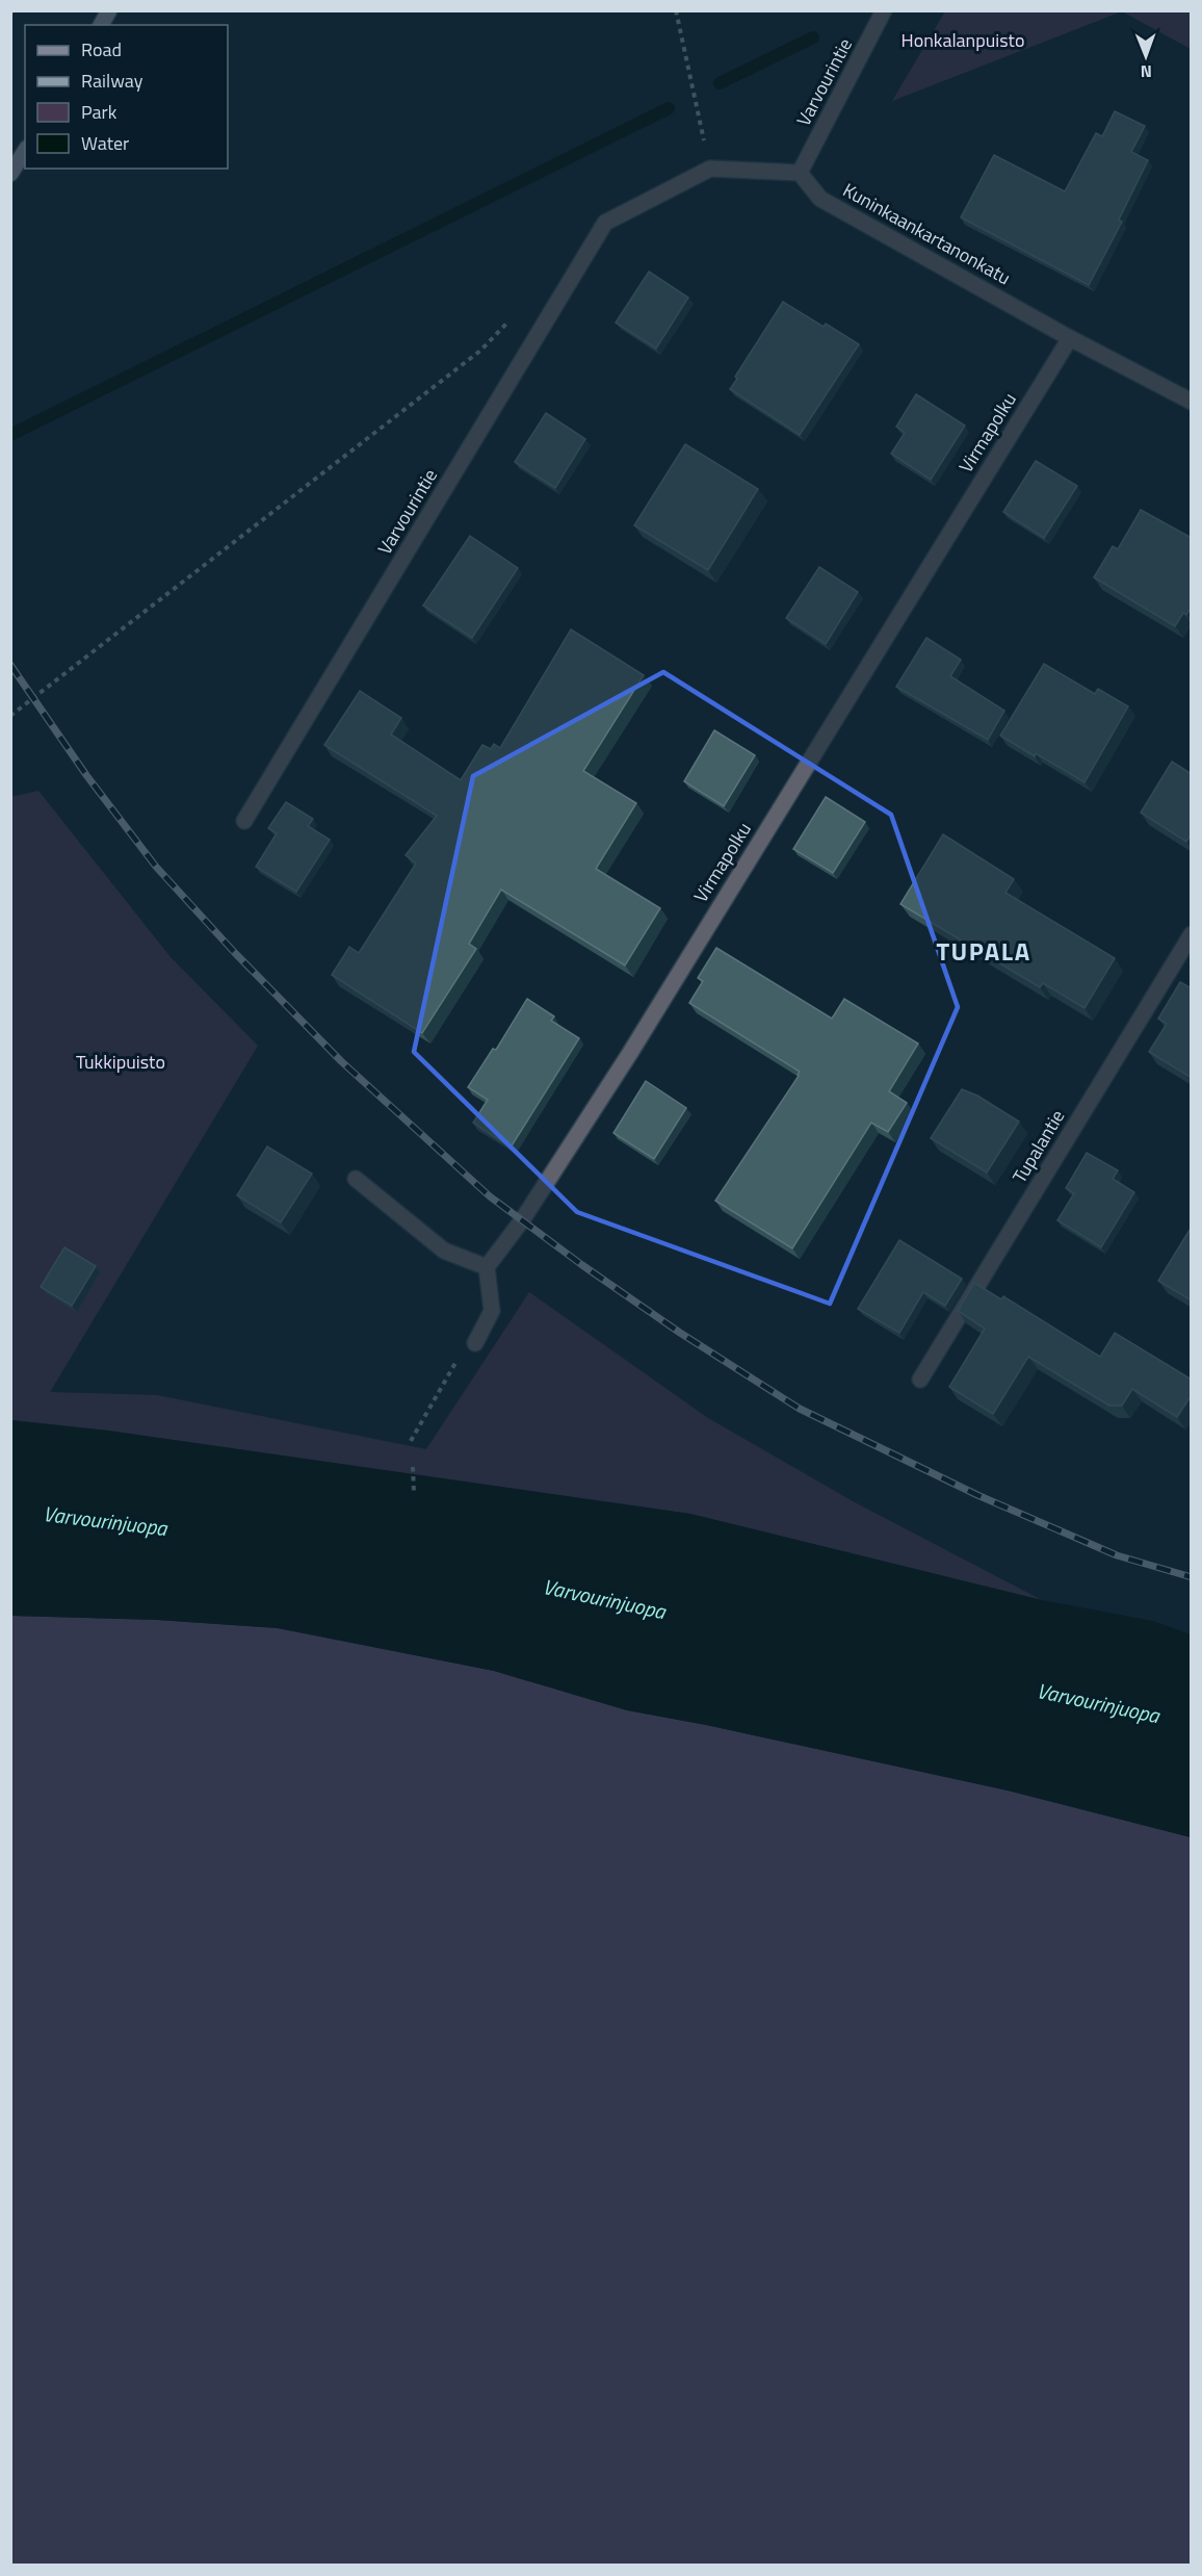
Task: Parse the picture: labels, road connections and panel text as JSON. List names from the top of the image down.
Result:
{
  "streets": {
    "street": [
      "Varvourintie",
      "Kuninkaankartanonkatu",
      "Virmapolku",
      "Tupalantie"
    ]
  },
  "crossings": [
    ["Varvourintie", "Kuninkaankartanonkatu"],
    ["Kuninkaankartanonkatu", "Virmapolku"]
  ],
  "districts": ["TUPALA"],
  "water": ["Varvourinjuopa"],
  "parks": ["Honkalanpuisto", "Tukkipuisto"],
  "legend": [
    "Road",
    "Railway",
    "Park",
    "Water"
  ],
  "north": "bottom"
}
